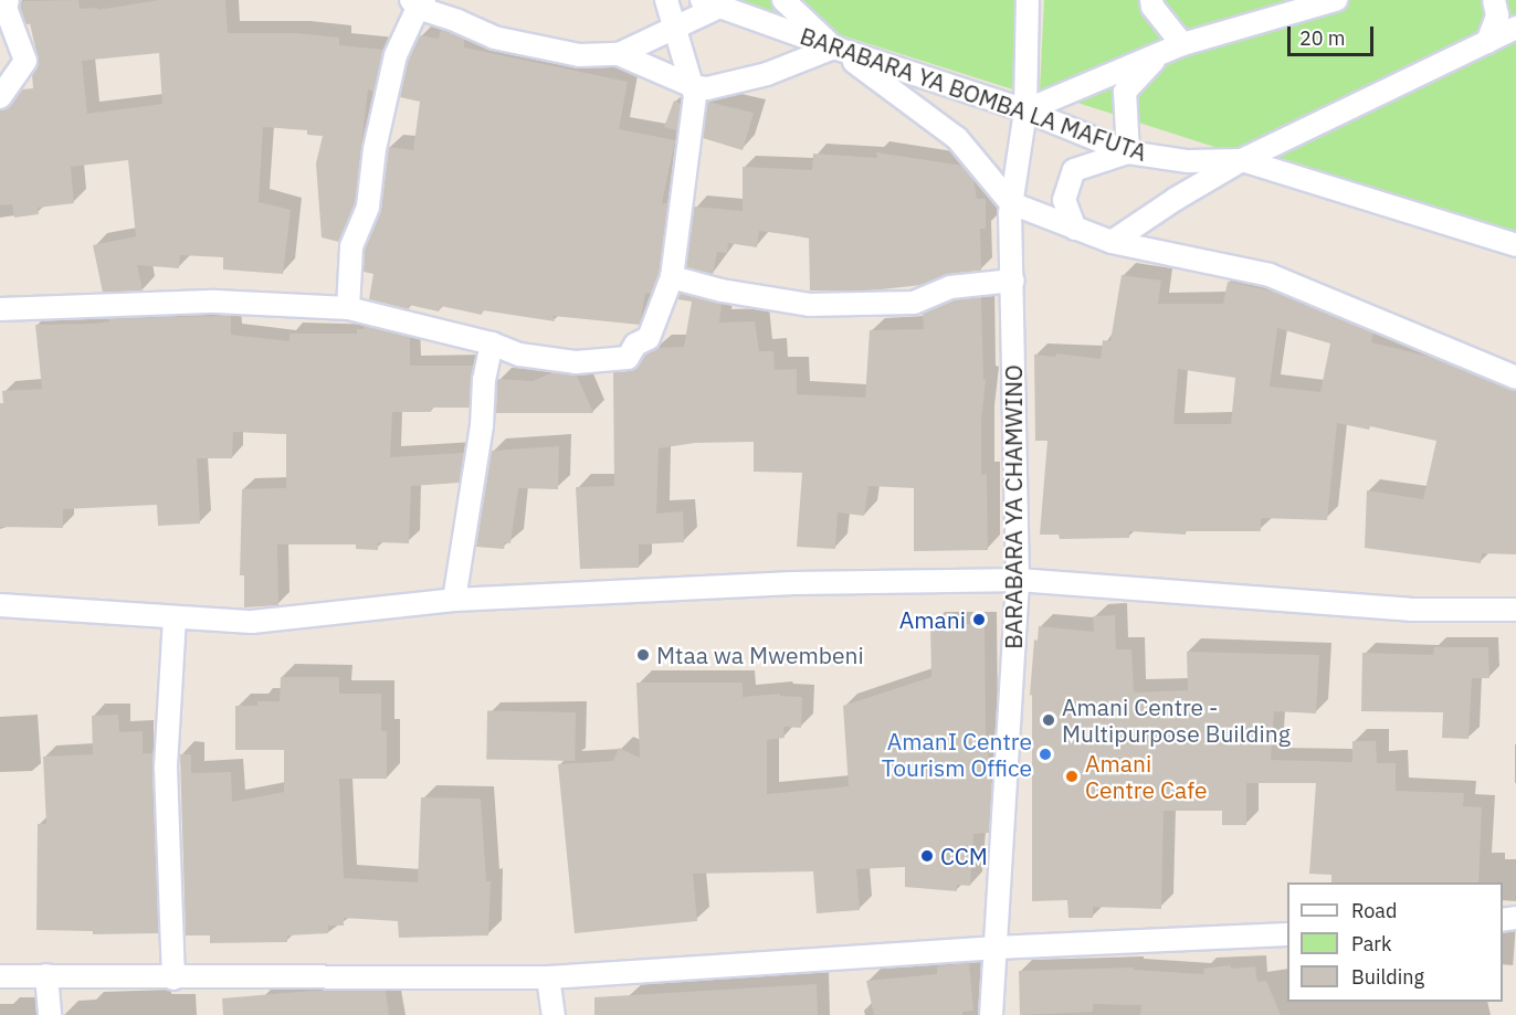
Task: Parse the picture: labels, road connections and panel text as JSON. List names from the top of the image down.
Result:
{
  "streets": {
    "street": ["BARABARA YA BOMBA LA MAFUTA", "BARABARA YA CHAMWINO"]
  },
  "crossings": [
    ["BARABARA YA BOMBA LA MAFUTA", "BARABARA YA CHAMWINO"]
  ],
  "places": [
    "Amani",
    "Mtaa wa Mwembeni",
    "Amani Centre - Multipurpose Building",
    "AmanI Centre Tourism Office",
    "Amani Centre Cafe",
    "CCM"
  ],
  "legend": ["Road", "Park", "Building"],
  "scale_bar": "20 m"
}
